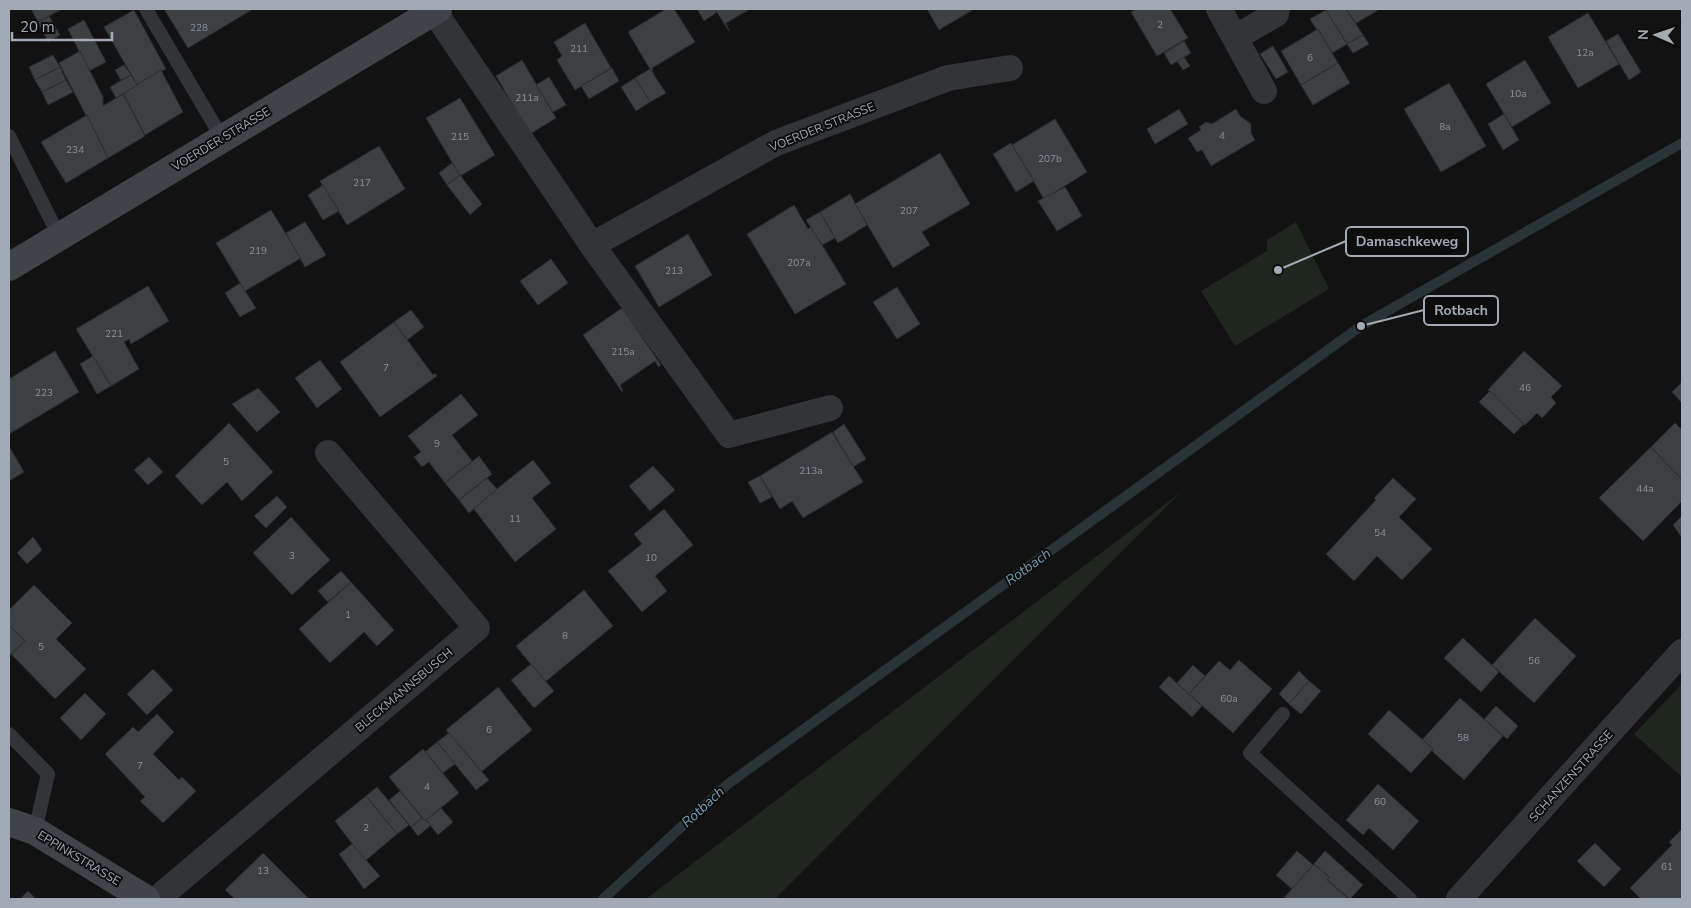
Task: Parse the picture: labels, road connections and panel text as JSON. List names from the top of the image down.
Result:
{
  "streets": {
    "main road": ["VOERDER STRASSE", "EPPINKSTRASSE"],
    "street": ["BLECKMANNSBUSCH", "SCHANZENSTRASSE"]
  },
  "water": ["Rotbach"],
  "places": ["Damaschkeweg", "Rotbach"],
  "house_numbers": [
    "2",
    "228",
    "211",
    "12a",
    "6",
    "10a",
    "211a",
    "8a",
    "4",
    "215",
    "234",
    "207b",
    "217",
    "207",
    "219",
    "207a",
    "213",
    "221",
    "215a",
    "7",
    "46",
    "223",
    "9",
    "5",
    "213a",
    "44a",
    "11",
    "54",
    "3",
    "10",
    "1",
    "8",
    "5",
    "56",
    "60a",
    "6",
    "58",
    "7",
    "4",
    "60",
    "2",
    "61",
    "13"
  ],
  "scale_bar": "20 m",
  "north": "left"
}
